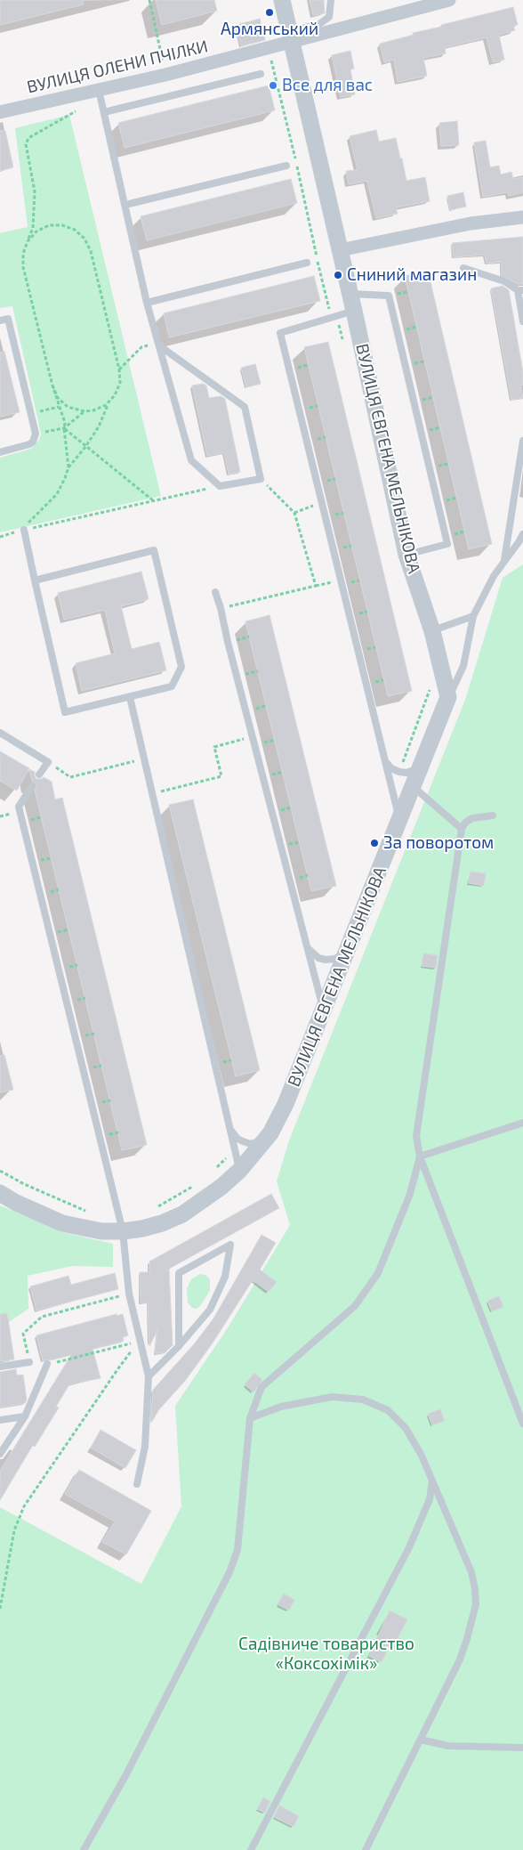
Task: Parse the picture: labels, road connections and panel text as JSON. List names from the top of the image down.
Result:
{
  "streets": {
    "street": ["ВУЛИЦЯ ОЛЕНИ ПЧІЛКИ", "ВУЛИЦЯ ЄВГЕНА МЕЛЬНІКОВА"]
  },
  "crossings": [
    ["ВУЛИЦЯ ОЛЕНИ ПЧІЛКИ", "ВУЛИЦЯ ЄВГЕНА МЕЛЬНІКОВА"]
  ],
  "parks": ["Садівниче товариство «Коксохімік»"],
  "places": [
    "Армянський",
    "Все для вас",
    "Сниний магазин",
    "За поворотом"
  ]
}
